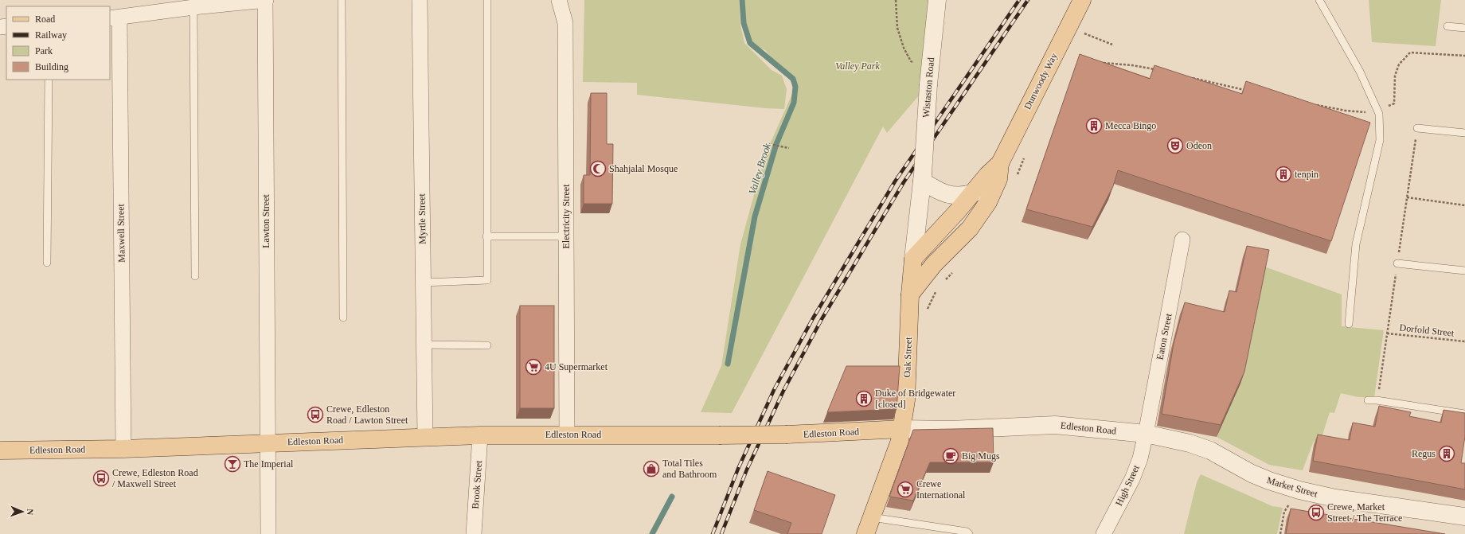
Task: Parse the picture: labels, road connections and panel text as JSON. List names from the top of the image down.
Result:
{
  "streets": {
    "main road": ["Dunwoody Way", "Oak Street", "Edleston Road"],
    "street": [
      "Wistaston Road",
      "Electricity Street",
      "Myrtle Street",
      "Lawton Street",
      "Maxwell Street",
      "Eaton Street",
      "Brook Street",
      "High Street",
      "Market Street"
    ],
    "path": ["Dorfold Street"]
  },
  "crossings": [
    ["Dunwoody Way", "Oak Street"],
    ["Wistaston Road", "Oak Street"],
    ["Electricity Street", "Edleston Road"],
    ["Myrtle Street", "Edleston Road"],
    ["Lawton Street", "Edleston Road"],
    ["Maxwell Street", "Edleston Road"],
    ["Eaton Street", "Edleston Road"],
    ["Eaton Street", "High Street"],
    ["Eaton Street", "Market Street"],
    ["Oak Street", "Edleston Road"],
    ["Edleston Road", "Brook Street"],
    ["Edleston Road", "High Street"],
    ["Edleston Road", "Market Street"],
    ["High Street", "Market Street"]
  ],
  "water": ["Valley Brook"],
  "parks": ["Valley Park"],
  "places": {
    "building": [
      "Mecca Bingo",
      "tenpin",
      "Duke of Bridgewater [closed]",
      "Regus"
    ],
    "theatre": ["Odeon"],
    "mosque": ["Shahjalal Mosque"],
    "supermarket": ["4U Supermarket", "Crewe International"],
    "bus stop": ["Crewe, Edleston Road / Lawton Street", "Crewe, Edleston Road / Maxwell Street", "Crewe, Market Street / The Terrace"],
    "cafe": ["Big Mugs"],
    "bar": ["The Imperial"],
    "shop": ["Total Tiles and Bathroom"]
  },
  "legend": [
    "Road",
    "Railway",
    "Park",
    "Building"
  ],
  "north": "right"
}
